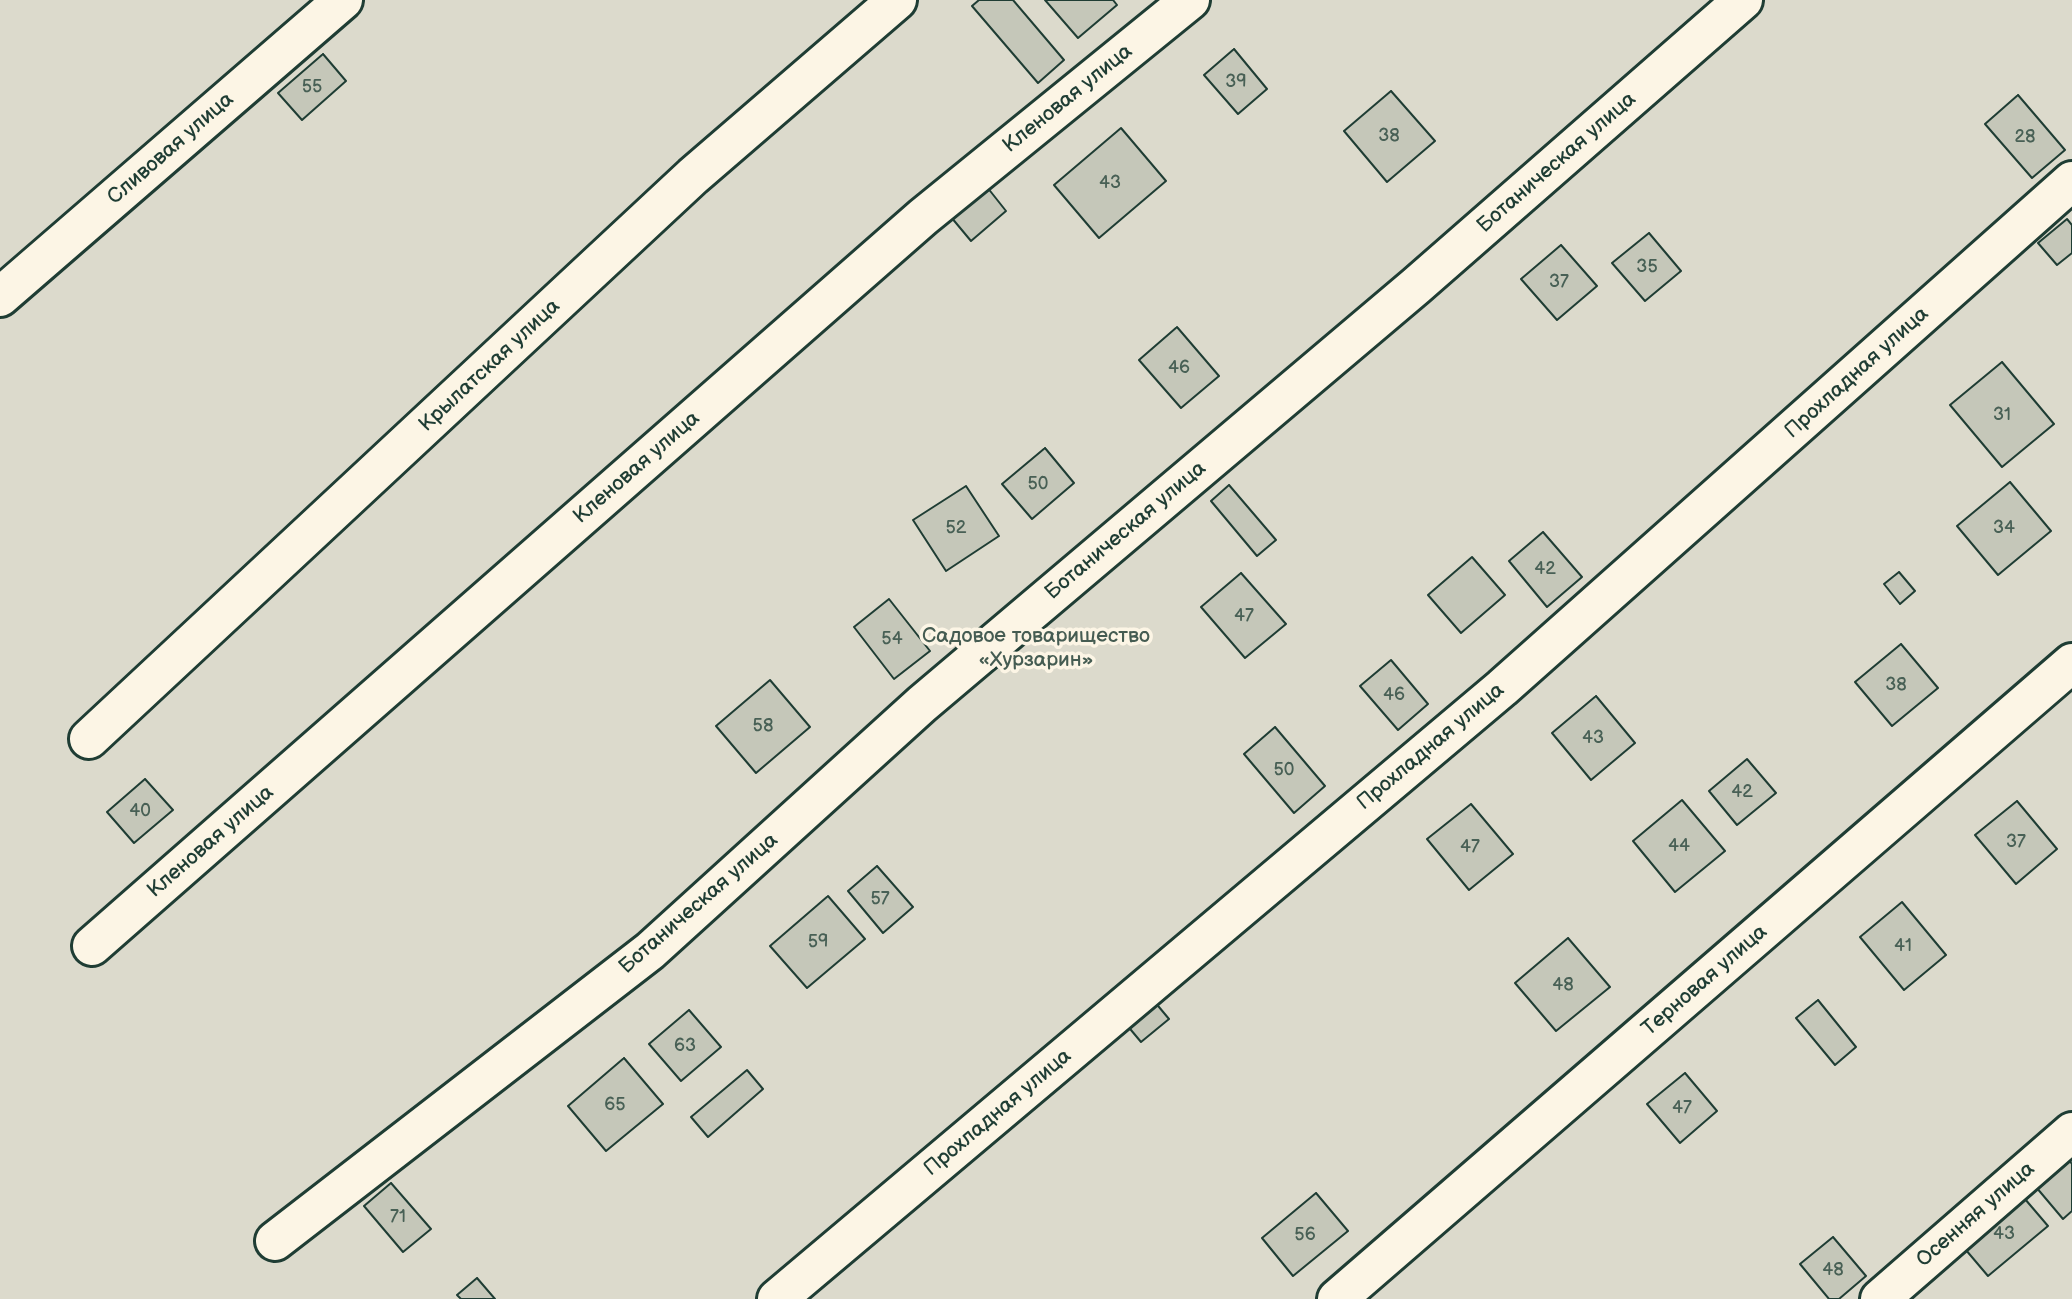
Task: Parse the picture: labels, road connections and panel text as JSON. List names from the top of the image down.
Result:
{
  "streets": {
    "street": [
      "Кленовая улица",
      "Сливовая улица",
      "Ботаническая улица",
      "Крылатская улица",
      "Прохладная улица",
      "Терновая улица",
      "Осенняя улица"
    ]
  },
  "parks": ["Садовое товарищество «Хурзарин»"],
  "house_numbers": [
    "39",
    "55",
    "38",
    "28",
    "43",
    "35",
    "37",
    "46",
    "31",
    "50",
    "52",
    "34",
    "42",
    "47",
    "54",
    "38",
    "46",
    "58",
    "43",
    "50",
    "42",
    "40",
    "37",
    "44",
    "47",
    "57",
    "59",
    "41",
    "48",
    "63",
    "65",
    "47",
    "71",
    "43",
    "56",
    "48"
  ]
}
